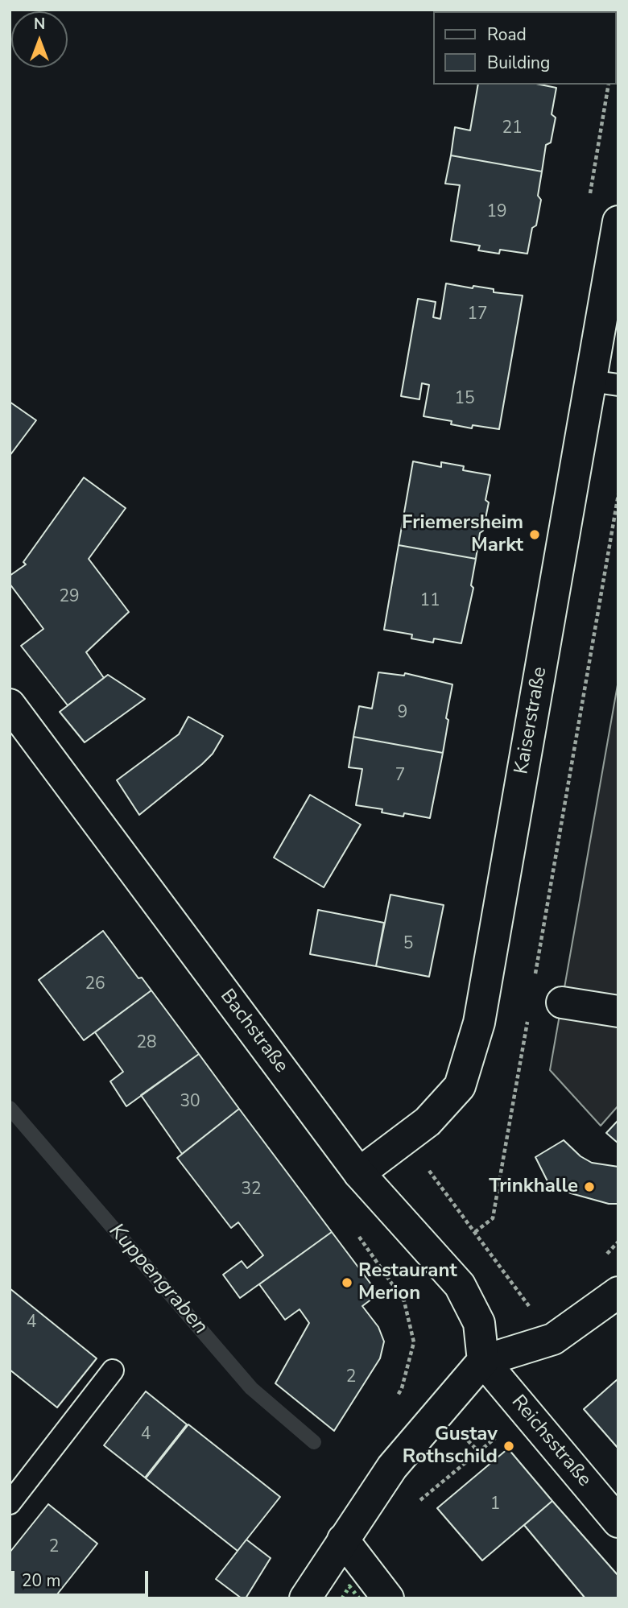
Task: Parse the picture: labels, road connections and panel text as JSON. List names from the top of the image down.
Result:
{
  "streets": {
    "street": ["Kaiserstraße", "Bachstraße", "Reichsstraße"]
  },
  "crossings": [
    ["Kaiserstraße", "Bachstraße"],
    ["Bachstraße", "Reichsstraße"]
  ],
  "water": ["Kuppengraben"],
  "places": [
    "Friemersheim Markt",
    "Trinkhalle",
    "Restaurant Merion",
    "Gustav Rothschild"
  ],
  "house_numbers": [
    "21",
    "19",
    "17",
    "15",
    "29",
    "11",
    "9",
    "7",
    "5",
    "26",
    "28",
    "30",
    "32",
    "4",
    "2",
    "4",
    "1",
    "2"
  ],
  "legend": ["Road", "Building"],
  "scale_bar": "20 m",
  "north": "top"
}
